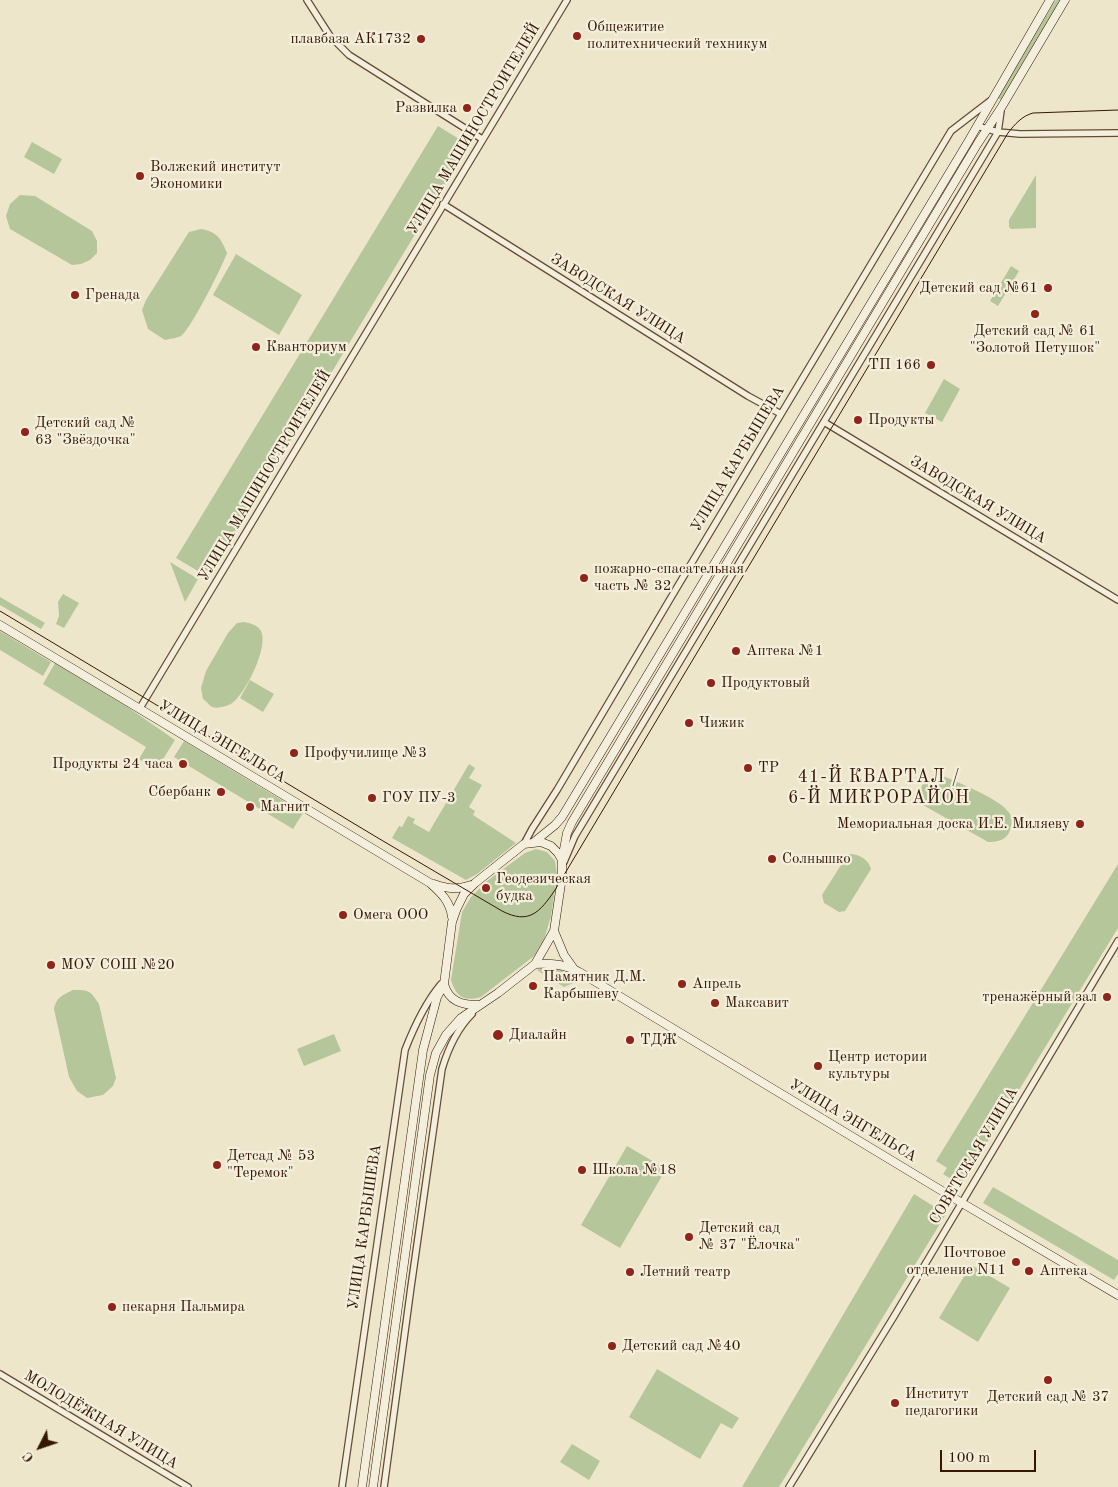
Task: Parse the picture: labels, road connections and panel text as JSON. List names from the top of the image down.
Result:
{
  "streets": {
    "street": [
      "УЛИЦА МАШИНОСТРОИТЕЛЕЙ",
      "ЗАВОДСКАЯ УЛИЦА",
      "УЛИЦА КАРБЫШЕВА",
      "УЛИЦА ЭНГЕЛЬСА",
      "СОВЕТСКАЯ УЛИЦА",
      "МОЛОДЁЖНАЯ УЛИЦА"
    ]
  },
  "crossings": [
    ["УЛИЦА МАШИНОСТРОИТЕЛЕЙ", "ЗАВОДСКАЯ УЛИЦА"],
    ["УЛИЦА МАШИНОСТРОИТЕЛЕЙ", "УЛИЦА ЭНГЕЛЬСА"],
    ["ЗАВОДСКАЯ УЛИЦА", "УЛИЦА КАРБЫШЕВА"],
    ["УЛИЦА КАРБЫШЕВА", "УЛИЦА ЭНГЕЛЬСА"],
    ["УЛИЦА ЭНГЕЛЬСА", "СОВЕТСКАЯ УЛИЦА"]
  ],
  "districts": ["41-Й КВАРТАЛ / 6-Й МИКРОРАЙОН"],
  "places": [
    "Общежитие политехнический техникум",
    "плавбаза АК1732",
    "Развилка",
    "Волжский институт Экономики",
    "Детский сад №61",
    "Гренада",
    "Детский сад № 61 \"Золотой Петушок\"",
    "Кванториум",
    "ТП 166",
    "Продукты",
    "Детский сад № 63 \"Звёздочка\"",
    "пожарно-спасательная часть № 32",
    "Аптека №1",
    "Продуктовый",
    "Чижик",
    "Профучилище №3",
    "Продукты 24 часа",
    "ТР",
    "Сбербанк",
    "ГОУ ПУ-3",
    "Магнит",
    "Мемориальная доска И.Е. Миляеву",
    "Солнышко",
    "Геодезическая будка",
    "Омега ООО",
    "МОУ СОШ №20",
    "Апрель",
    "Памятник Д.М. Карбышеву",
    "тренажёрный зал",
    "Максавит",
    "Диалайн",
    "ТДЖ",
    "Центр истории культуры",
    "Детсад № 53 \"Теремок\"",
    "Школа №18",
    "Детский сад № 37 \"Ёлочка\"",
    "Почтовое отделение N11",
    "Аптека",
    "Летний театр",
    "пекарня Пальмира",
    "Детский сад №40",
    "Детский сад № 37",
    "Институт педагогики"
  ],
  "scale_bar": "100 m",
  "north": "bottom left"
}
